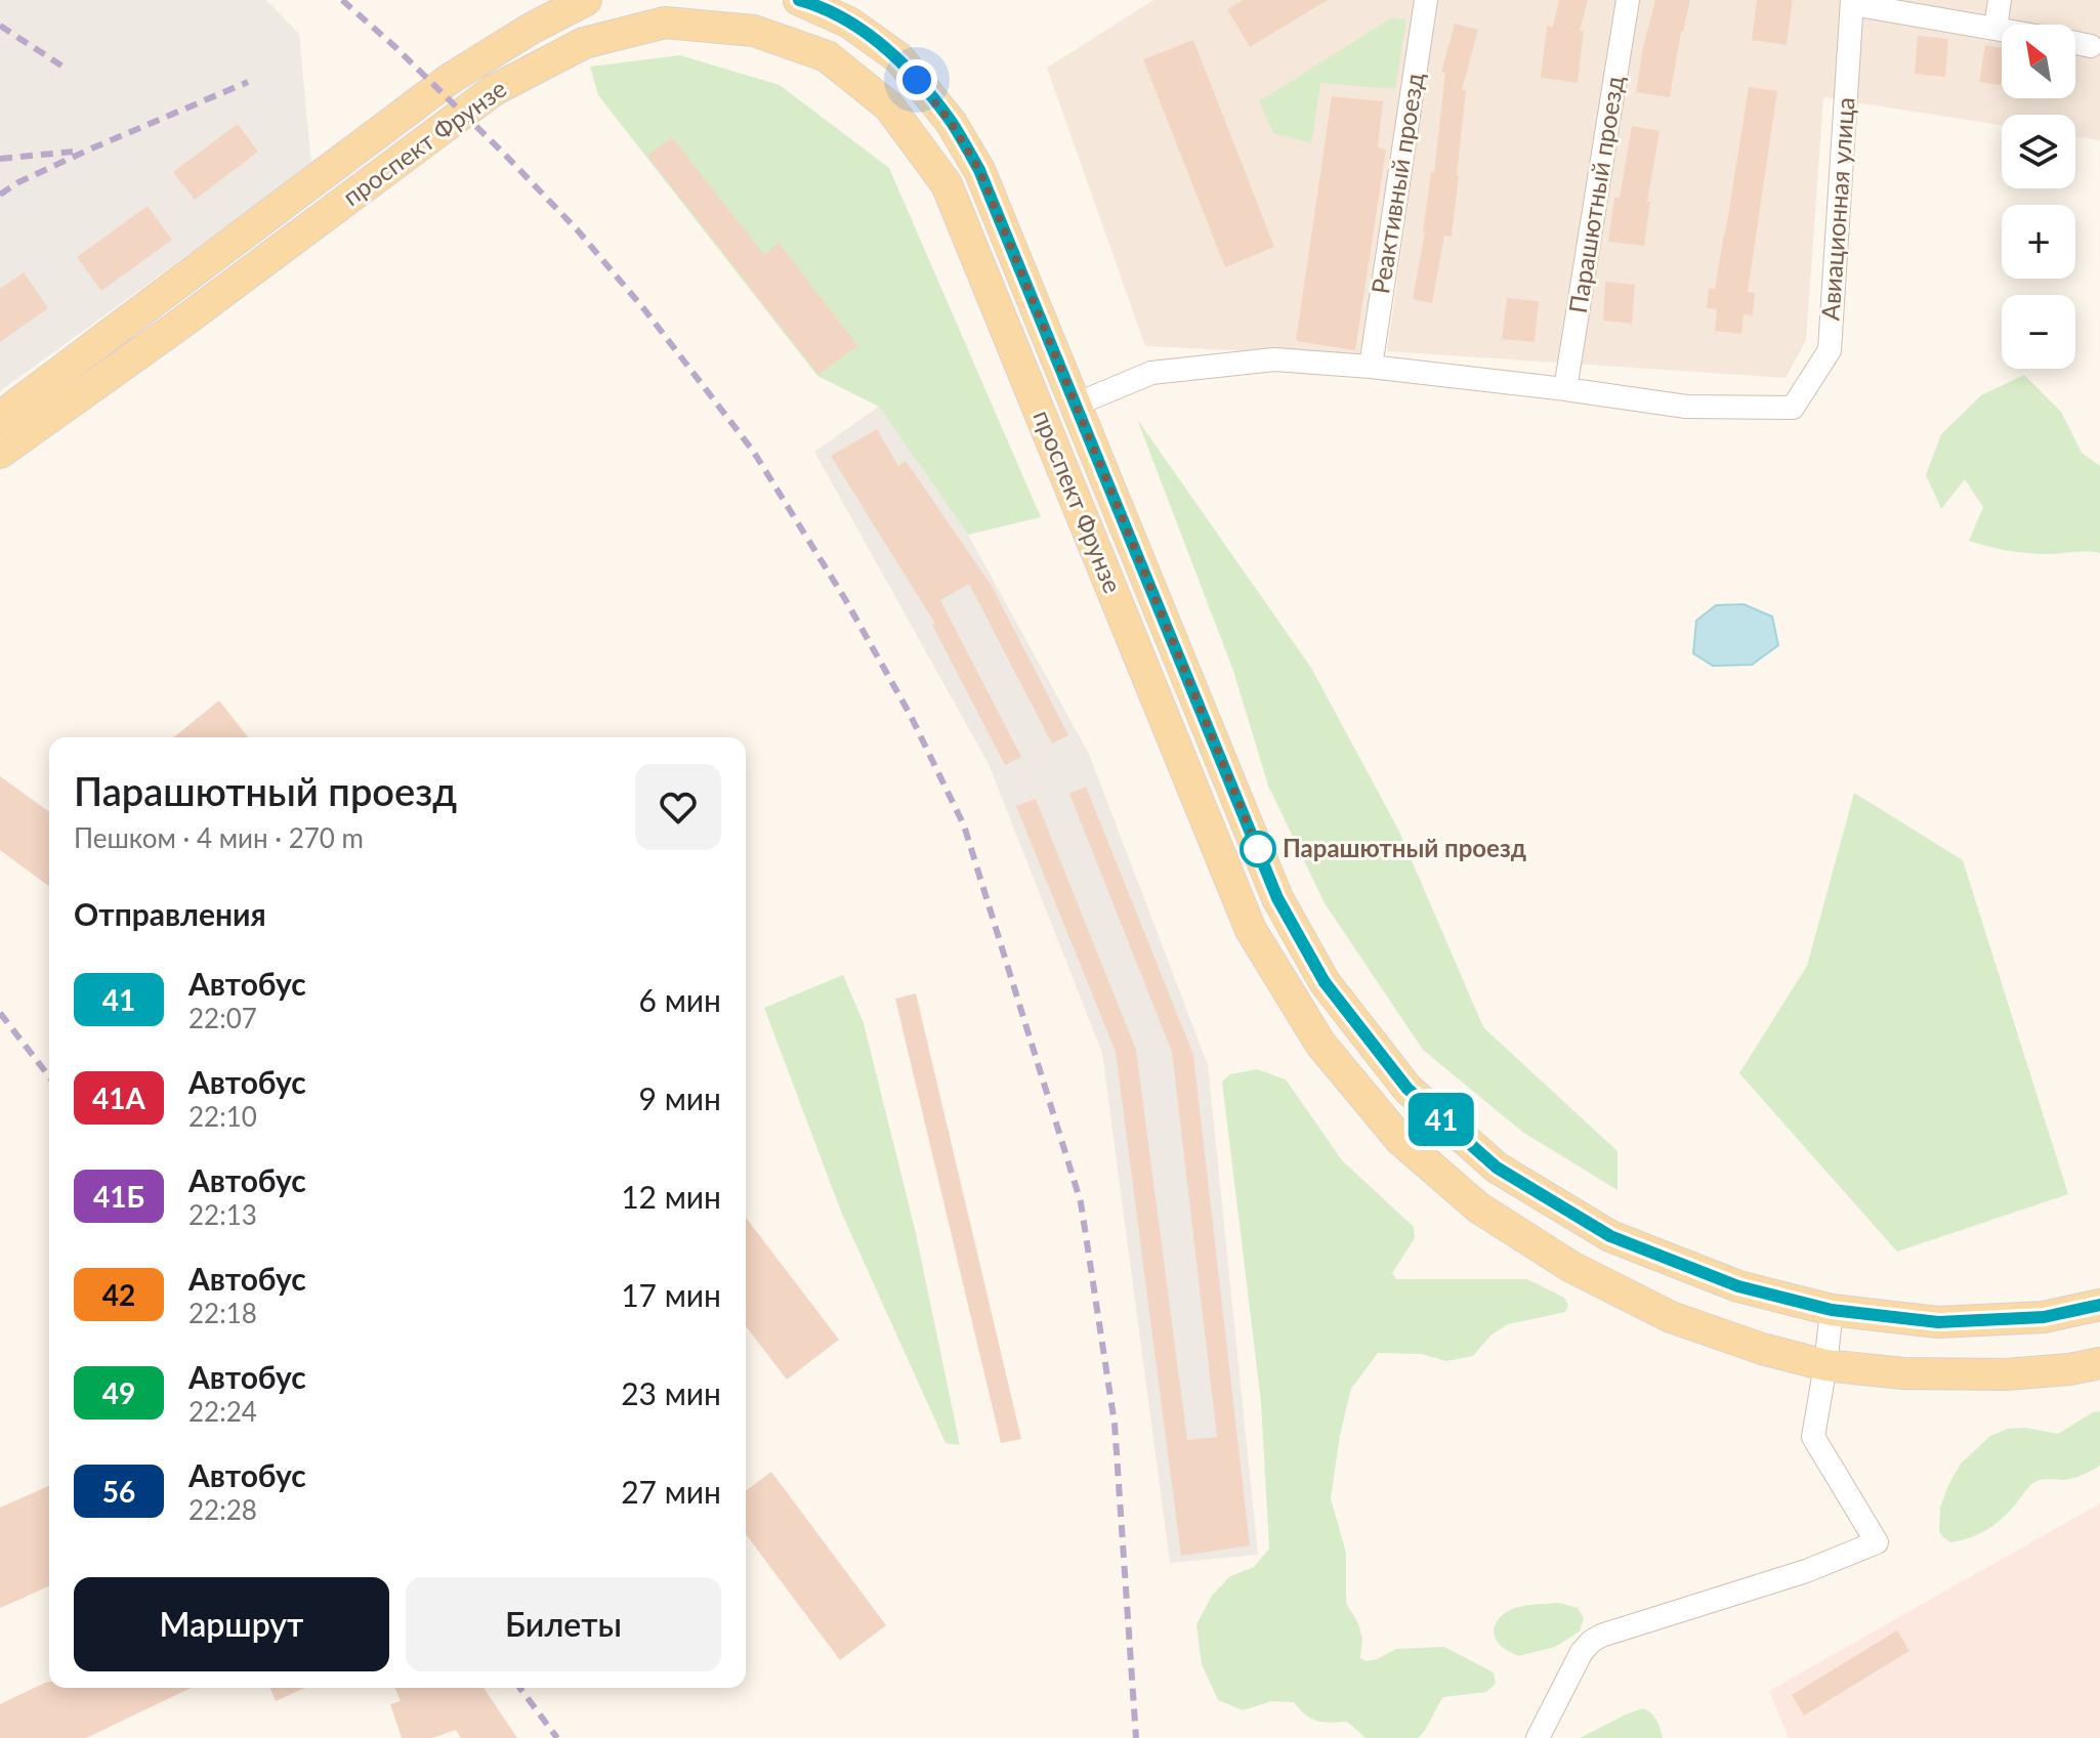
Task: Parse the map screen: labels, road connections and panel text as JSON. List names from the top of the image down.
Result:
{
  "streets": {
    "main road": ["проспект Фрунзе"],
    "street": ["Реактивный проезд", "Парашютный проезд", "Авиационная улица"]
  },
  "crossings": [
    ["Парашютный проезд", "Авиационная улица"]
  ],
  "places": ["Парашютный проезд"],
  "lines": ["bus line 41"],
  "north": "top left",
  "page": {
    "on_map": "41",
    "map_buttons": ["+", "−"],
    "heading": [
      ["Парашютный проезд", "Пешком · 4 мин · 270 m"],
      "Отправления"
    ],
    "list": [
      {
        "mark": "41",
        "name": "Автобус",
        "note": "22:07",
        "value": "6 мин"
      },
      {
        "mark": "41А",
        "name": "Автобус",
        "note": "22:10",
        "value": "9 мин"
      },
      {
        "mark": "41Б",
        "name": "Автобус",
        "note": "22:13",
        "value": "12 мин"
      },
      {
        "mark": "42",
        "name": "Автобус",
        "note": "22:18",
        "value": "17 мин"
      },
      {
        "mark": "49",
        "name": "Автобус",
        "note": "22:24",
        "value": "23 мин"
      },
      {
        "mark": "56",
        "name": "Автобус",
        "note": "22:28",
        "value": "27 мин"
      }
    ],
    "buttons": ["Маршрут", "Билеты"]
  }
}
